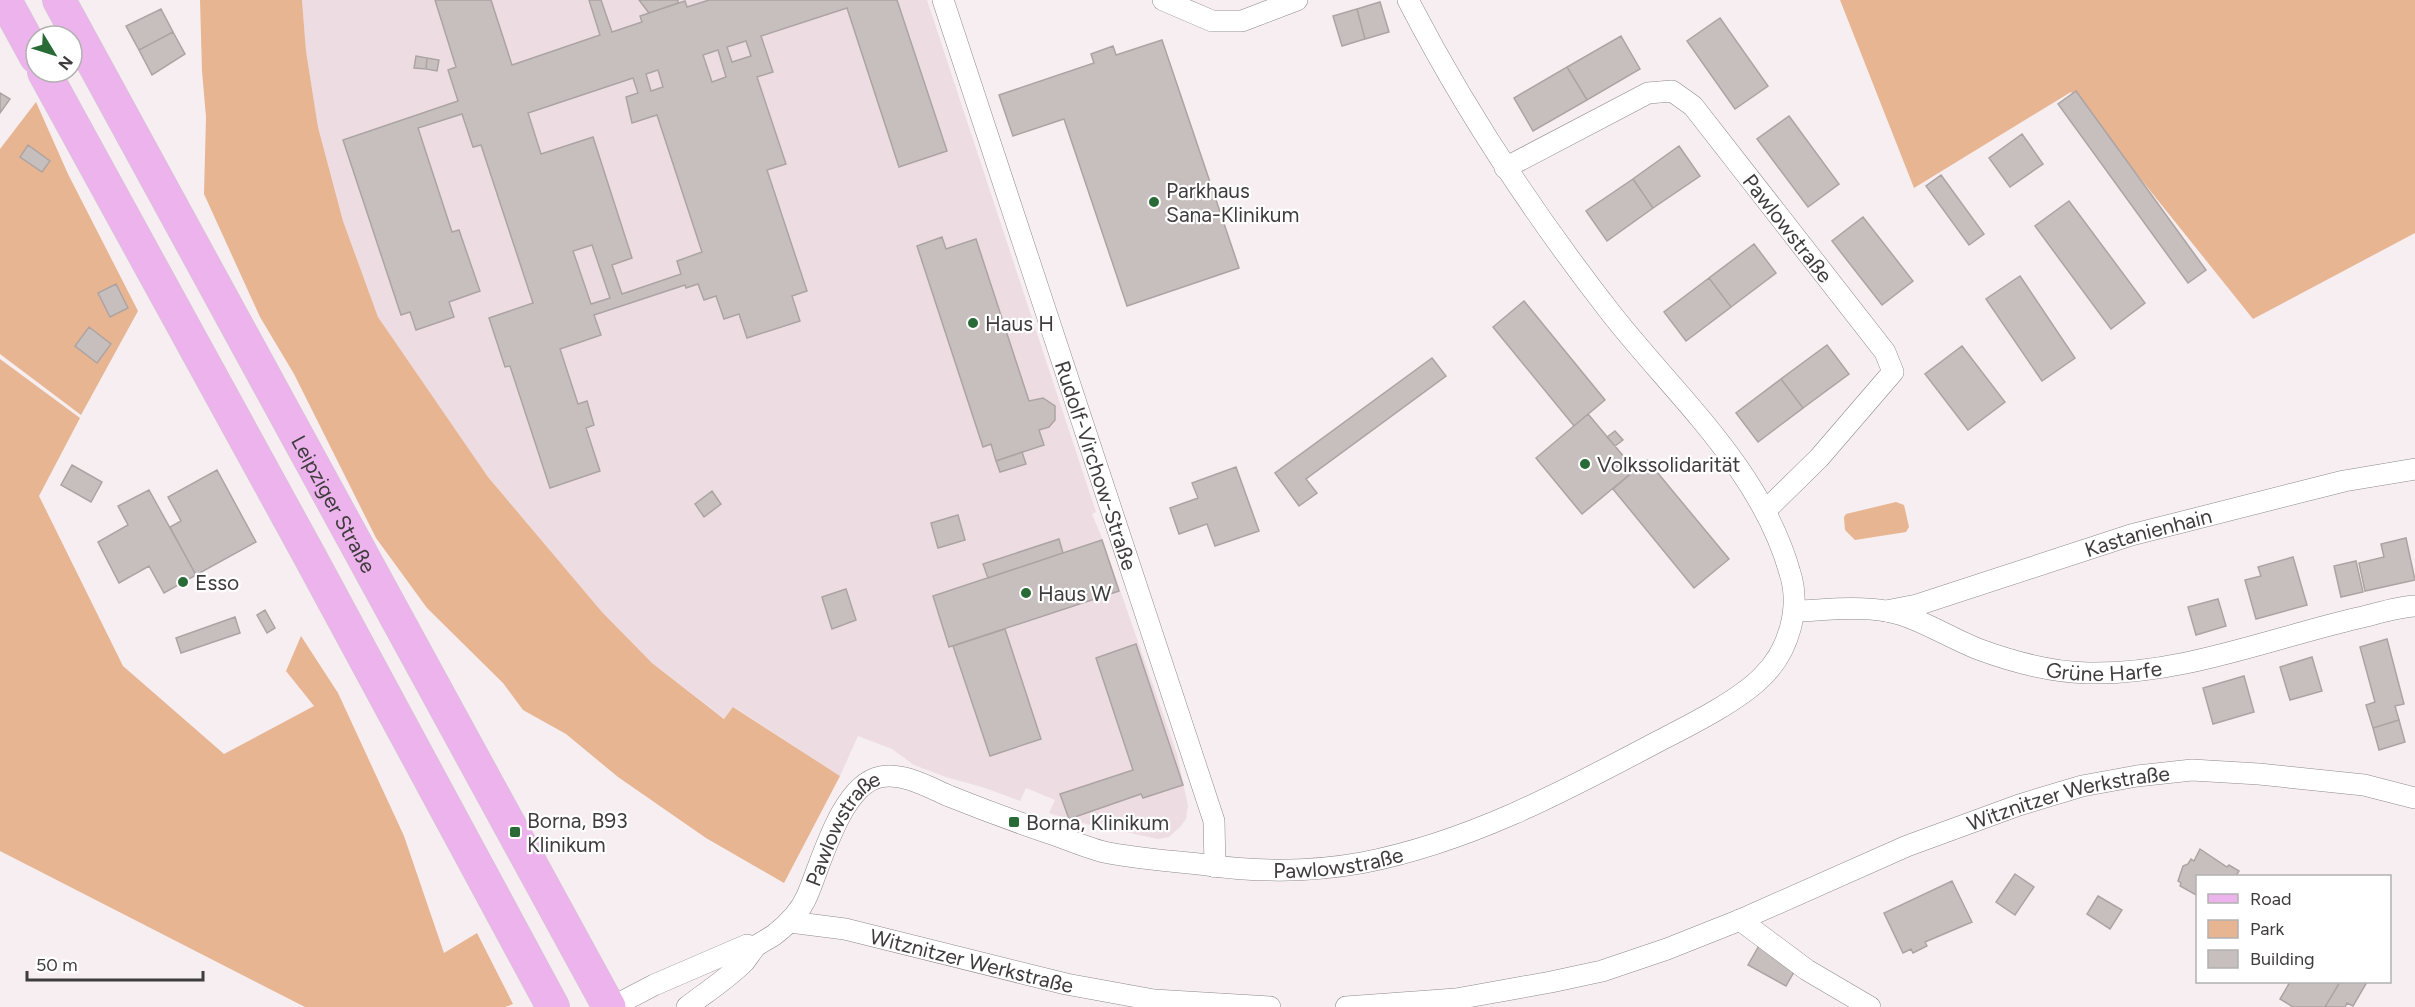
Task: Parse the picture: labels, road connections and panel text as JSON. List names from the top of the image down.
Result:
{
  "streets": {
    "main road": ["Leipziger Straße"],
    "street": [
      "Pawlowstraße",
      "Rudolf-Virchow-Straße",
      "Kastanienhain",
      "Grüne Harfe",
      "Witznitzer Werkstraße"
    ]
  },
  "crossings": [
    ["Pawlowstraße", "Rudolf-Virchow-Straße"],
    ["Pawlowstraße", "Grüne Harfe"],
    ["Pawlowstraße", "Witznitzer Werkstraße"],
    ["Kastanienhain", "Grüne Harfe"]
  ],
  "places": {
    "other": [
      "Parkhaus Sana-Klinikum",
      "Haus H",
      "Volkssolidarität",
      "Esso",
      "Haus W"
    ],
    "transit": ["Borna, Klinikum", "Borna, B93 Klinikum"]
  },
  "legend": ["Road", "Park", "Building"],
  "scale_bar": "50 m",
  "north": "bottom right"
}
